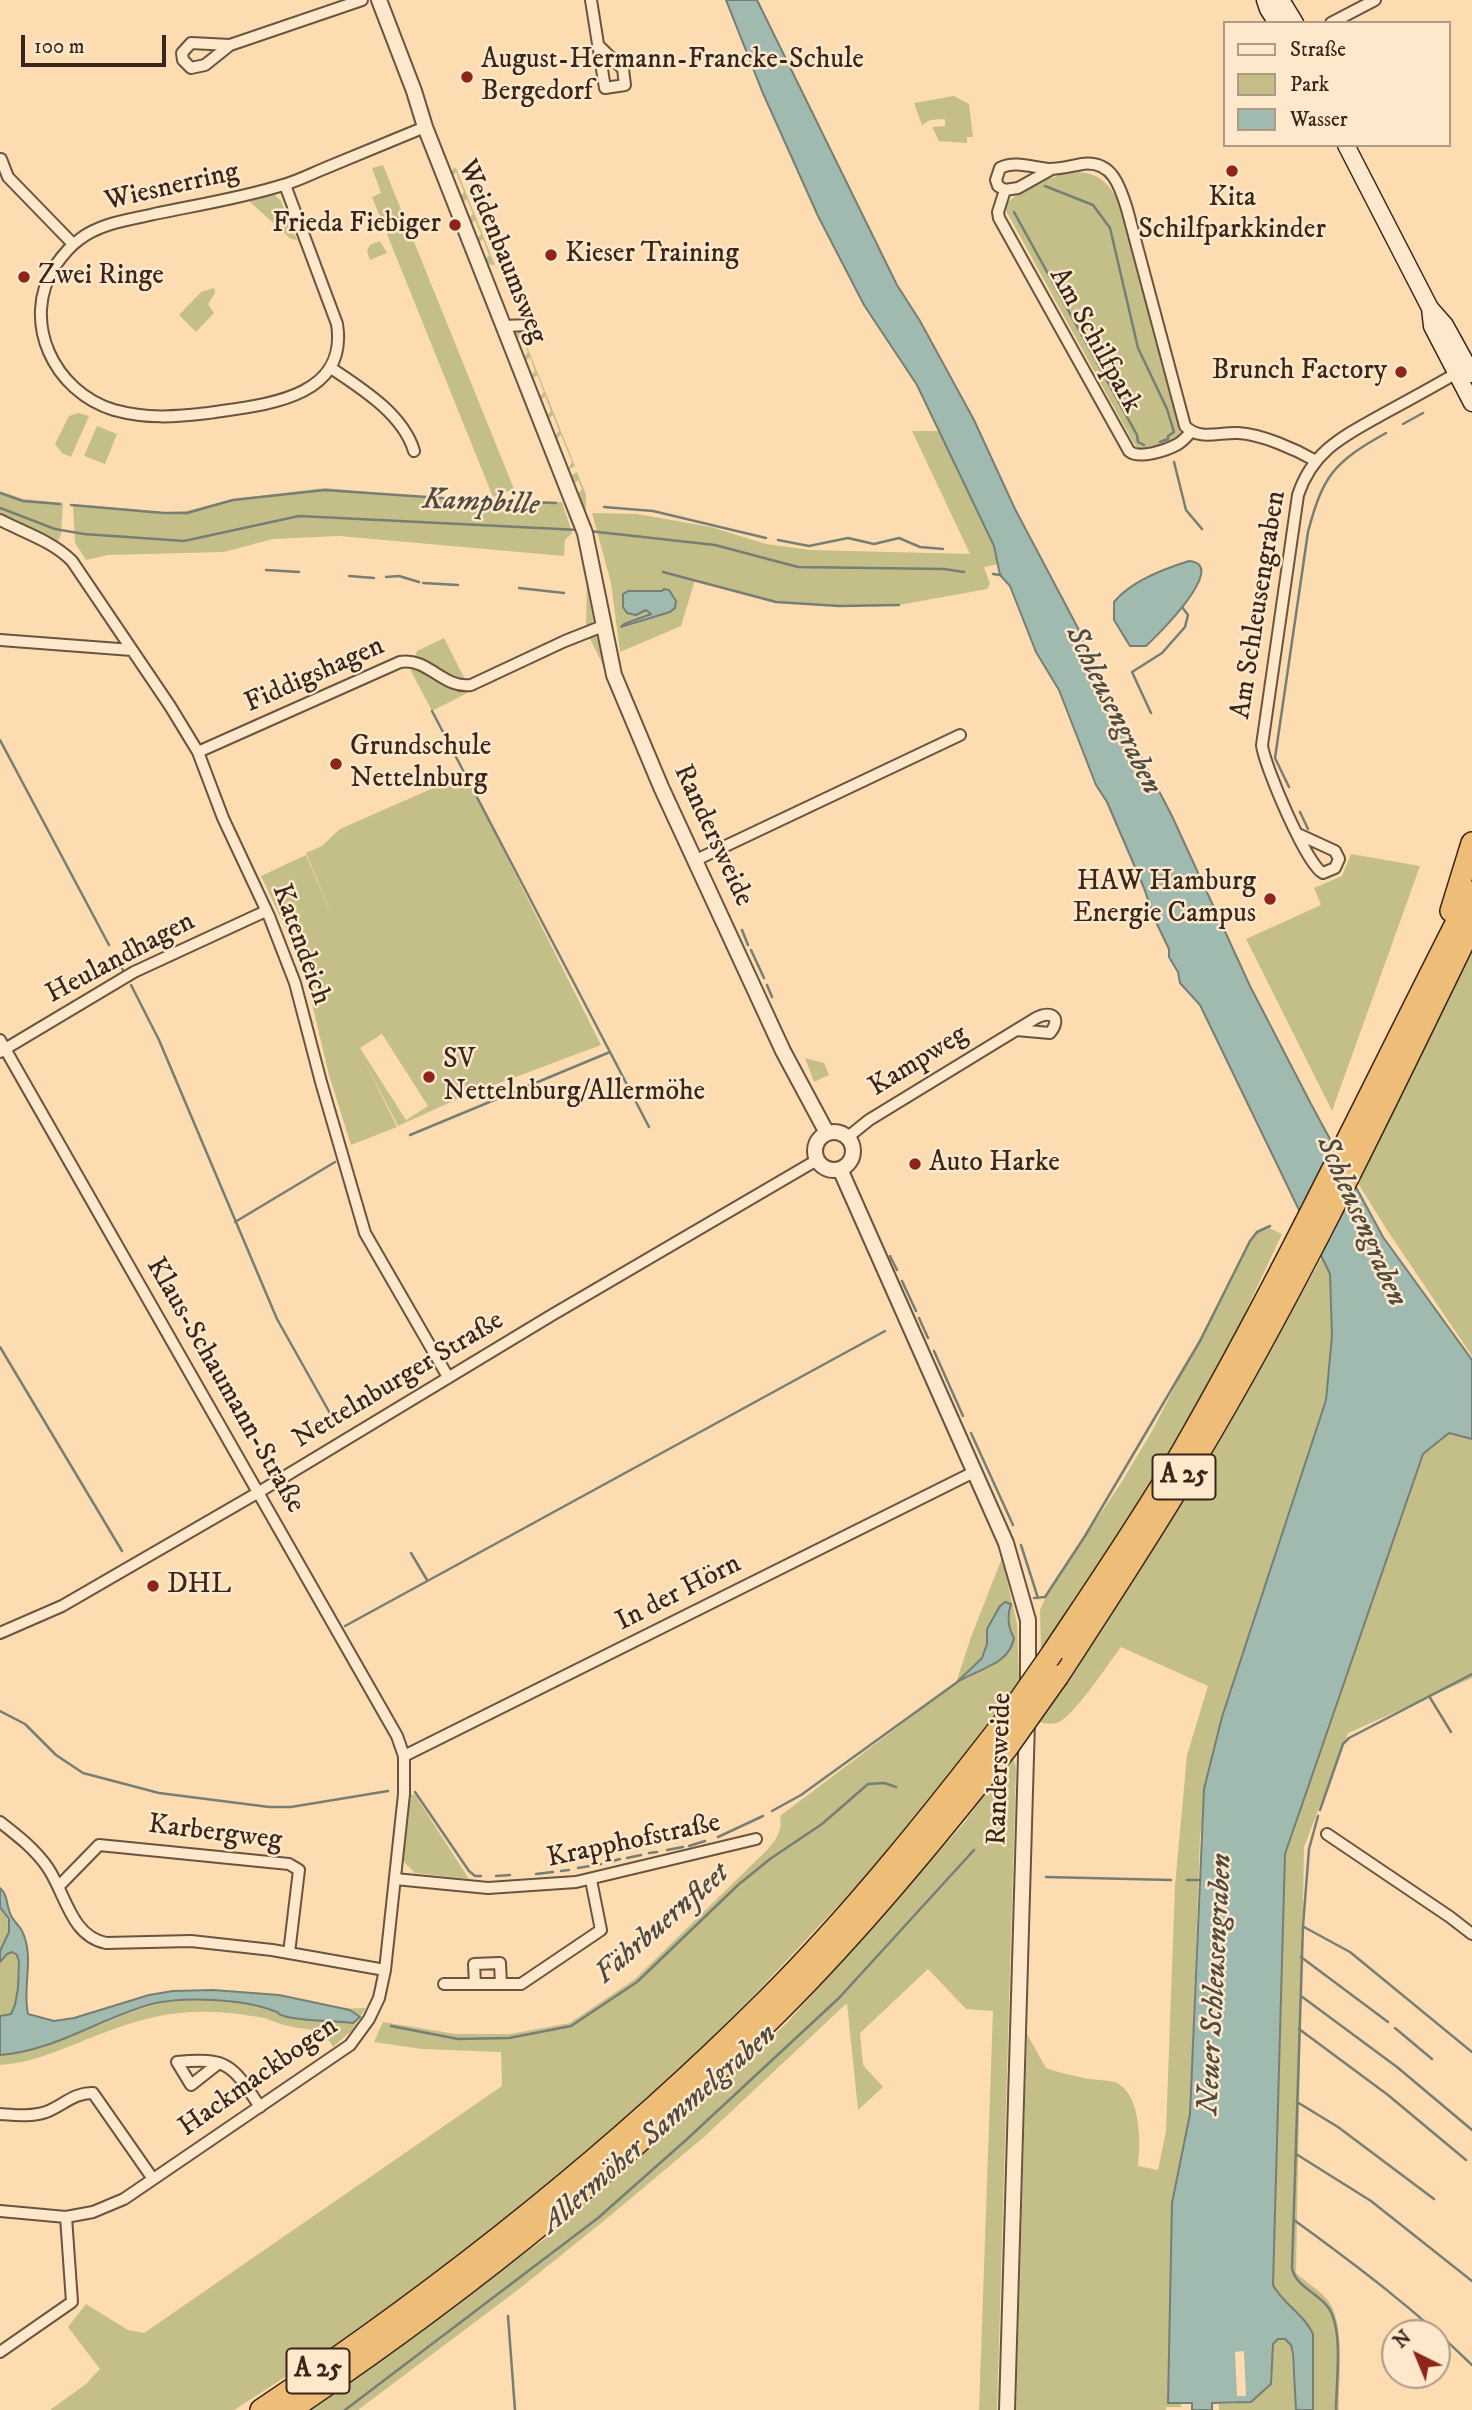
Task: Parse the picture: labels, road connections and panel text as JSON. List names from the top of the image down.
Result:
{
  "streets": {
    "highway": ["A 25"],
    "street": [
      "Wiesnerring",
      "Weidenbaumsweg",
      "Am Schilfpark",
      "Am Schleusengraben",
      "Fiddigshagen",
      "Randersweide",
      "Katendeich",
      "Heulandhagen",
      "Kampweg",
      "Nettelnburger Straße",
      "Klaus-Schaumann-Straße",
      "In der Hörn",
      "Karbergweg",
      "Krapphofstraße",
      "Hackmackbogen"
    ]
  },
  "crossings": [
    ["Wiesnerring", "Weidenbaumsweg"],
    ["Weidenbaumsweg", "Randersweide"],
    ["Fiddigshagen", "Randersweide"],
    ["Fiddigshagen", "Katendeich"],
    ["Randersweide", "Kampweg"],
    ["Randersweide", "Nettelnburger Straße"],
    ["Randersweide", "In der Hörn"],
    ["Katendeich", "Heulandhagen"],
    ["Katendeich", "Nettelnburger Straße"],
    ["Heulandhagen", "Klaus-Schaumann-Straße"],
    ["Kampweg", "Nettelnburger Straße"],
    ["Nettelnburger Straße", "Klaus-Schaumann-Straße"],
    ["Klaus-Schaumann-Straße", "In der Hörn"],
    ["Klaus-Schaumann-Straße", "Hackmackbogen"],
    ["In der Hörn", "Hackmackbogen"],
    ["Krapphofstraße", "Hackmackbogen"]
  ],
  "water": [
    "Kampbille",
    "Schleusengraben",
    "Fährbuernfleet",
    "Neuer Schleusengraben",
    "Allermöher Sammelgraben"
  ],
  "places": [
    "August-Hermann-Francke-Schule Bergedorf",
    "Kita Schilfparkkinder",
    "Frieda Fiebiger",
    "Kieser Training",
    "Zwei Ringe",
    "Brunch Factory",
    "Grundschule Nettelnburg",
    "HAW Hamburg Energie Campus",
    "SV Nettelnburg/Allermöhe",
    "Auto Harke",
    "DHL"
  ],
  "legend": ["Straße", "Park", "Wasser"],
  "scale_bar": "100 m",
  "north": "top left"
}
